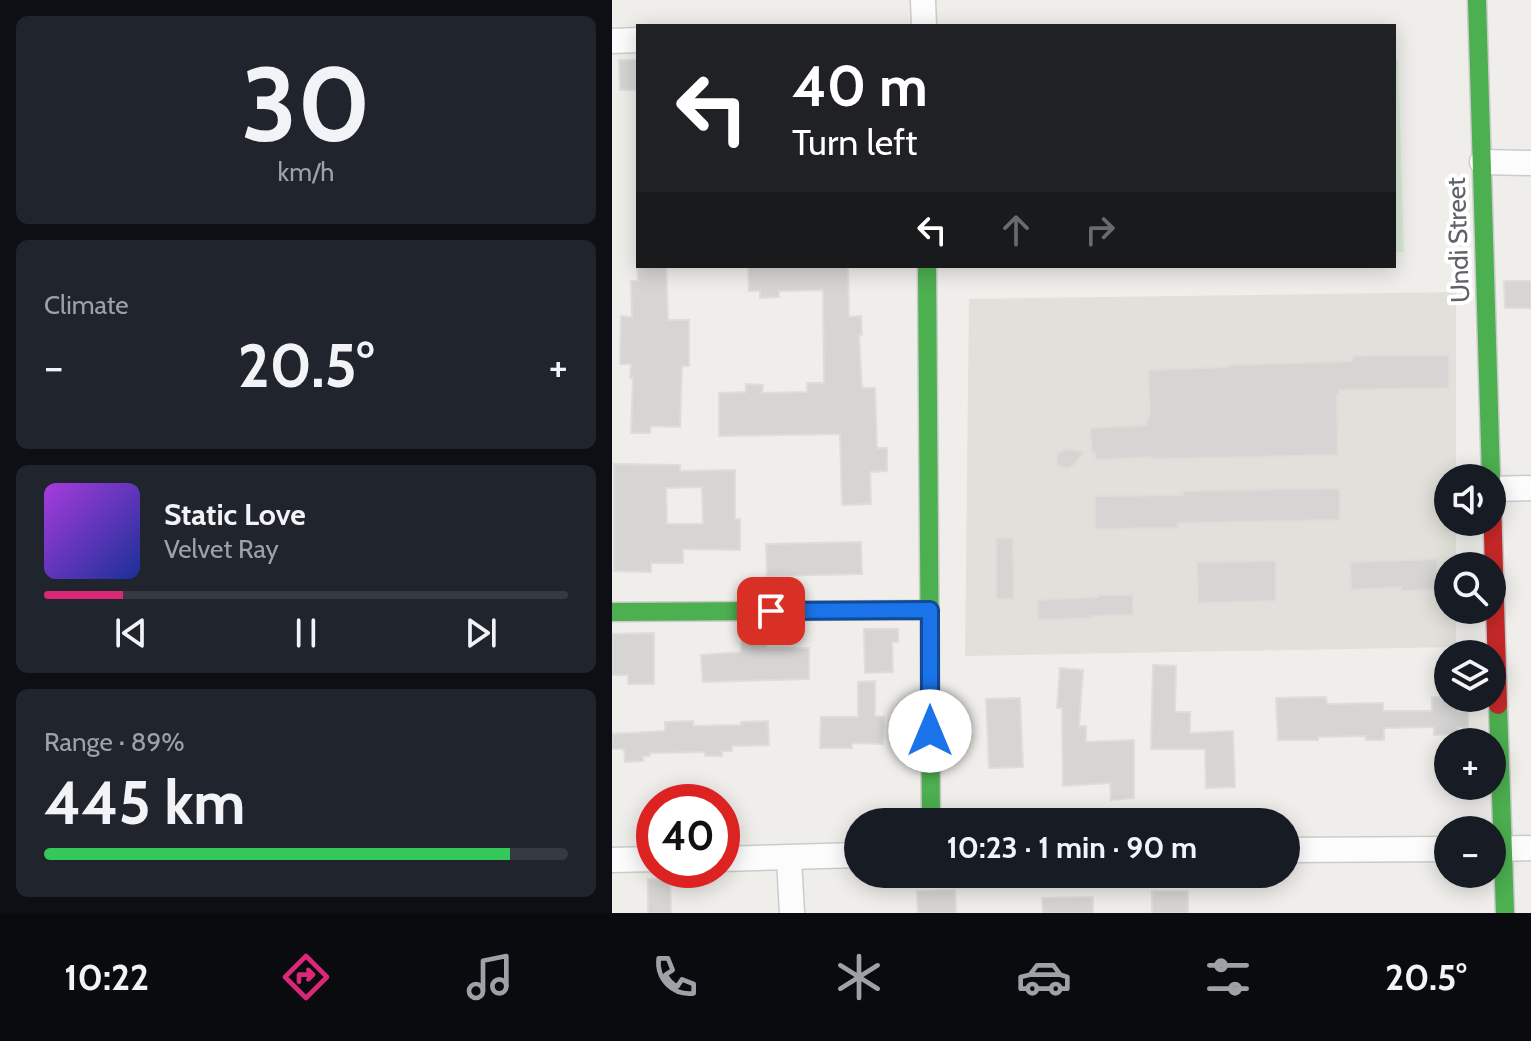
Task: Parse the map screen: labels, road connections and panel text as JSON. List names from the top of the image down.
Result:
{
  "streets": {
    "street": ["Undi Street"]
  },
  "page": {
    "tile": [
      ["30", "km/h"],
      "Climate",
      ["Range · 89%", "445 km"]
    ],
    "turn": ["40 m", "Turn left"],
    "heat": ["−", "20.5°", "+"],
    "map_buttons": ["+", "−"],
    "song": ["Static Love", "Velvet Ray"],
    "limit": "40",
    "trip": "10:23 · 1 min · 90 m",
    "tabs": ["10:22", "20.5°"]
  }
}
